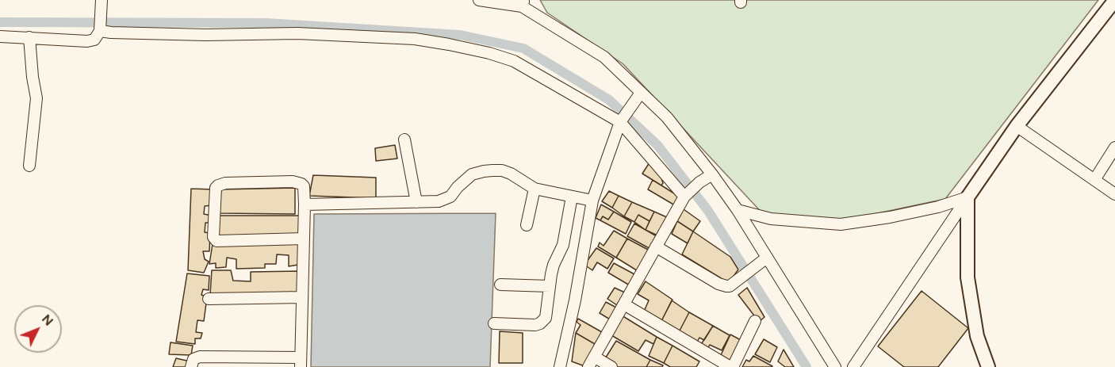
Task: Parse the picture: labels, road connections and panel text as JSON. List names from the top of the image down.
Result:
{
  "north": "top right"
}
